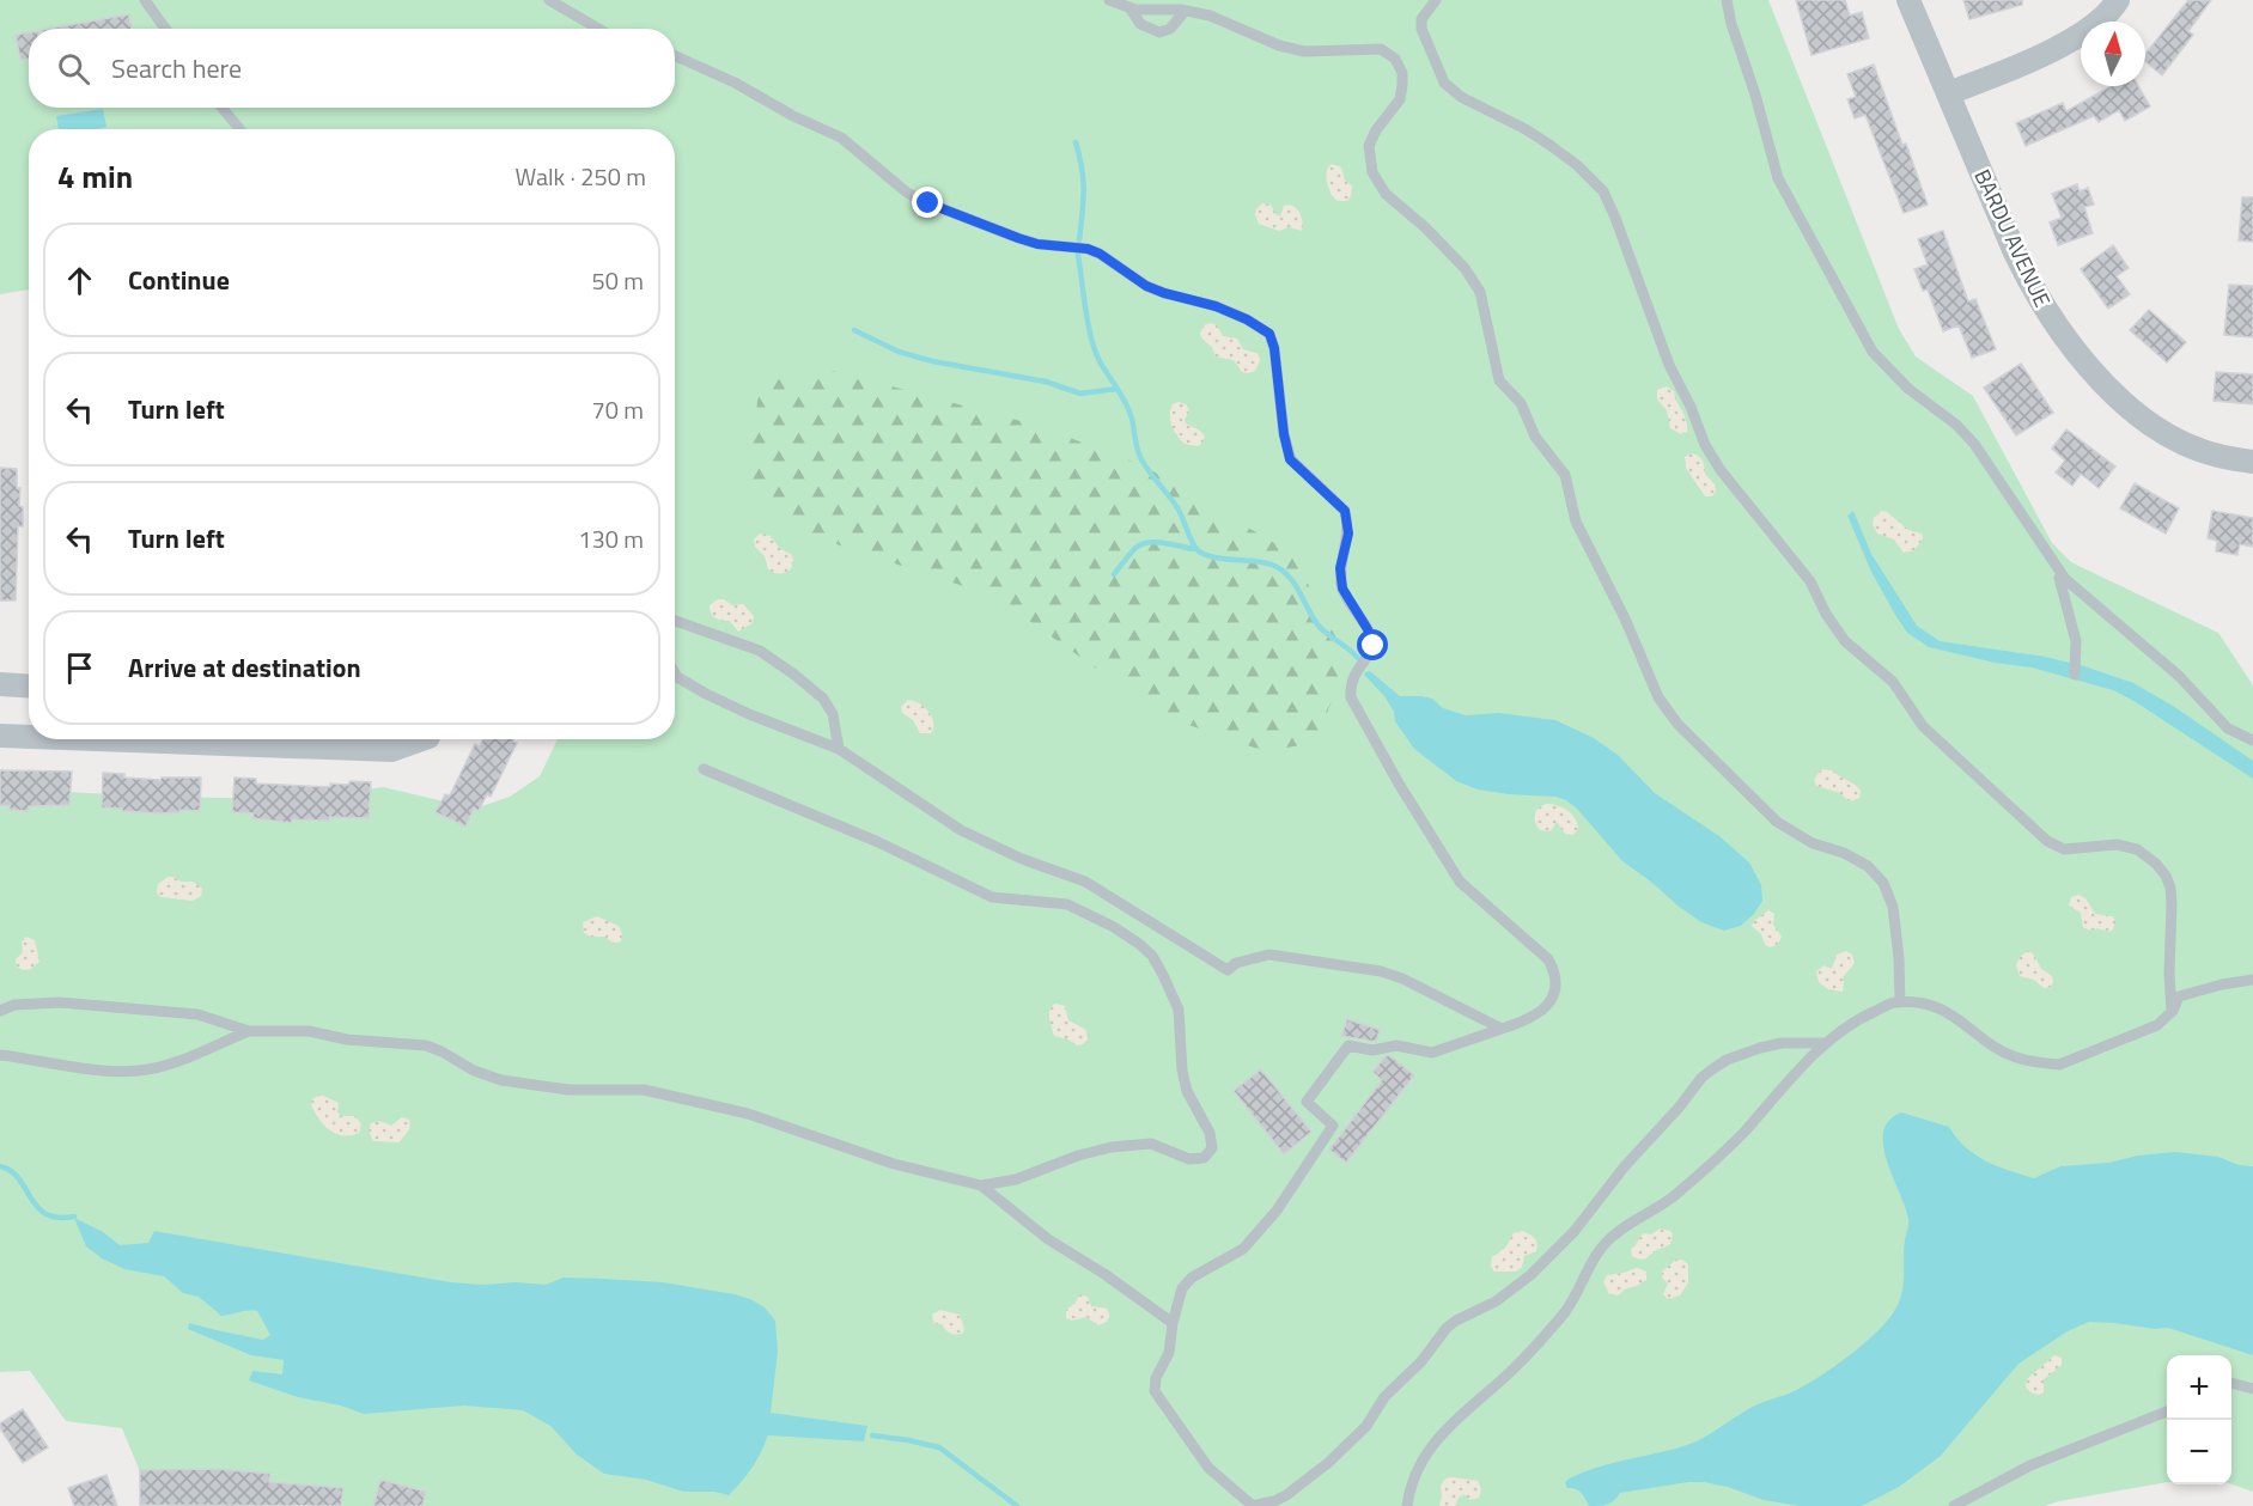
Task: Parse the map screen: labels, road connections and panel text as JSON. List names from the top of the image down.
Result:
{
  "streets": {
    "street": ["BARDU AVENUE"]
  },
  "north": "top",
  "page": {
    "search": "Search here",
    "heading": ["4 min", "Walk · 250 m"],
    "list": [
      ["Continue", "50 m"],
      ["Turn left", "70 m"],
      ["Turn left", "130 m"],
      "Arrive at destination"
    ],
    "map_buttons": ["+", "−"]
  }
}
